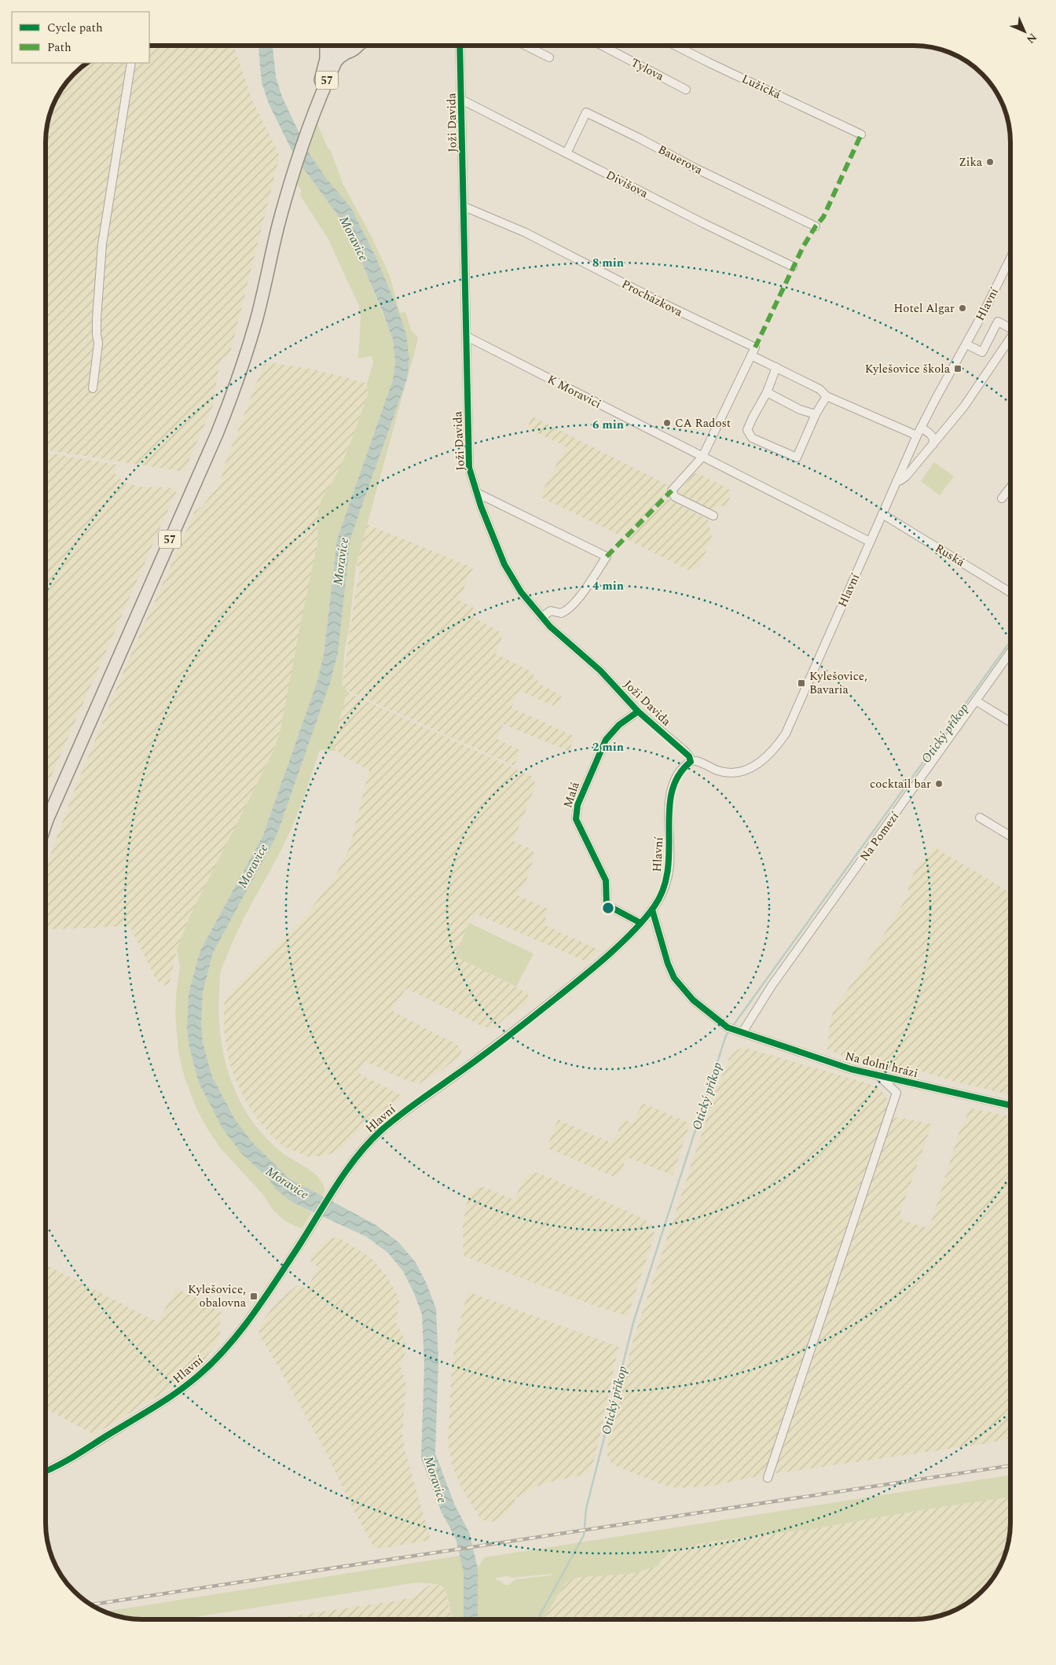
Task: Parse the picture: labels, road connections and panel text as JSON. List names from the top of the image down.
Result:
{
  "streets": {
    "main road": ["57"],
    "street": [
      "Tylova",
      "Lužická",
      "Joži Davida",
      "Bauerova",
      "Divišova",
      "Procházkova",
      "Hlavní",
      "K Moravici",
      "Ruská",
      "Malá",
      "Na Pomezí",
      "Na dolni hrázi"
    ]
  },
  "crossings": [
    ["Joži Davida", "Divišova"],
    ["Joži Davida", "Procházkova"],
    ["Joži Davida", "Hlavní"],
    ["Joži Davida", "K Moravici"],
    ["Joži Davida", "Malá"],
    ["Bauerova", "Divišova"],
    ["Hlavní", "Ruská"],
    ["Hlavní", "Malá"],
    ["Hlavní", "Na dolni hrázi"],
    ["Na Pomezí", "Na dolni hrázi"]
  ],
  "water": ["Moravice", "Otický příkop"],
  "places": {
    "other": [
      "Zika",
      "Hotel Algar",
      "CA Radost",
      "cocktail bar"
    ],
    "transit": ["Kylešovice škola", "Kylešovice, Bavaria", "Kylešovice, obalovna"]
  },
  "legend": ["Cycle path", "Path"],
  "north": "bottom right",
  "rings": [
    "8 min",
    "6 min",
    "4 min",
    "2 min"
  ]
}
